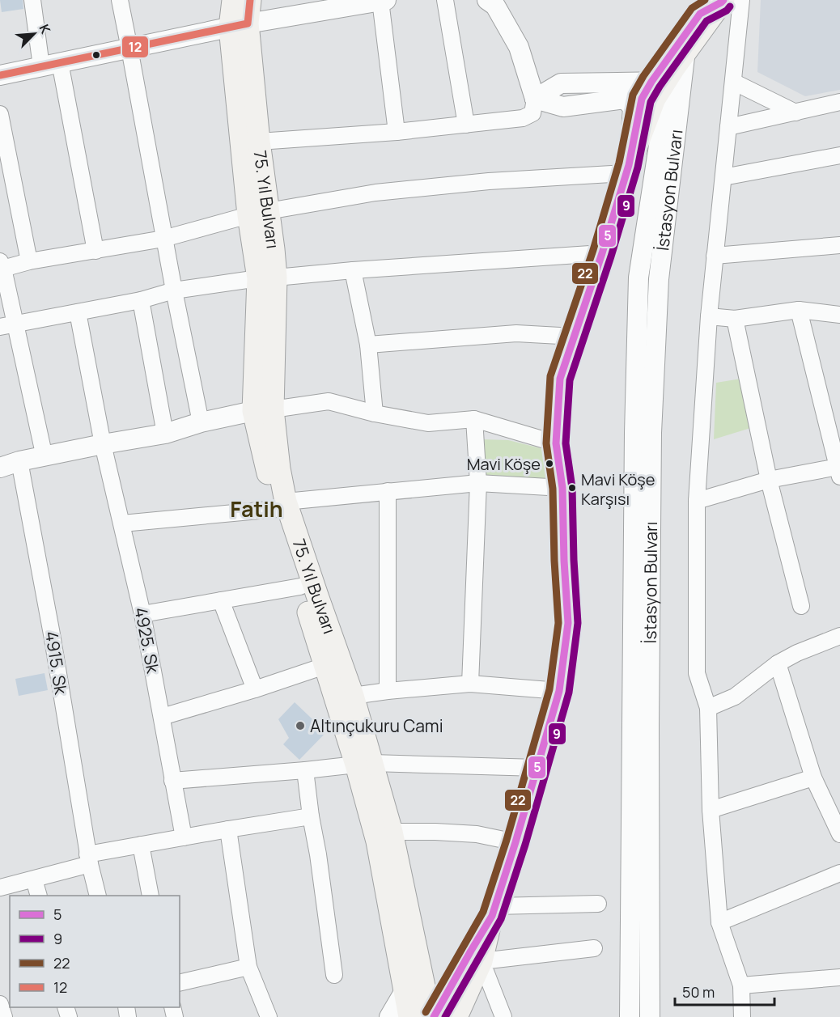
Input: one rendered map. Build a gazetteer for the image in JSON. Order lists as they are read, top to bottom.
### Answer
{
  "streets": {
    "main road": ["75. Yıl Bulvarı"],
    "street": ["İstasyon Bulvarı", "4925. Sk", "4915. Sk"]
  },
  "districts": ["Fatih"],
  "places": ["Mavi Köşe", "Mavi Köşe Karşısı", "Altınçukuru Cami"],
  "lines": [
    "transit line 5",
    "transit line 22",
    "transit line 12",
    "transit line 9"
  ],
  "legend": [
    "5",
    "9",
    "22",
    "12"
  ],
  "scale_bar": "50 m",
  "north": "top right"
}
